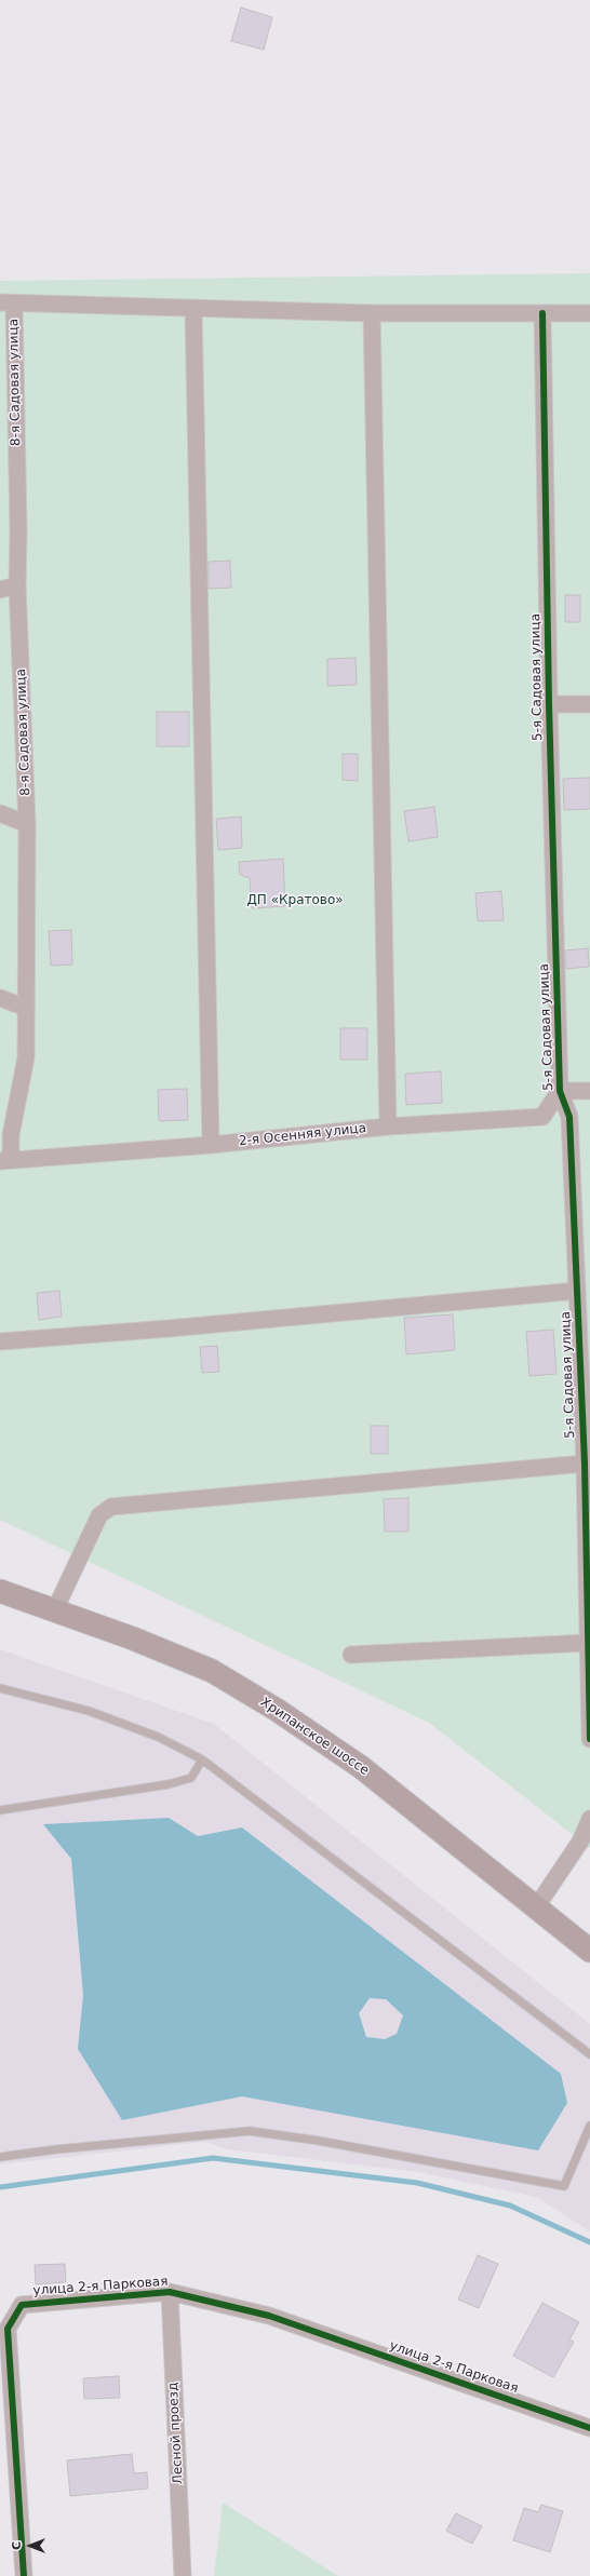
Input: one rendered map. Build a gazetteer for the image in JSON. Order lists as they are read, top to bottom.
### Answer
{
  "streets": {
    "main road": ["Хрипанское шоссе"],
    "street": [
      "8-я Садовая улица",
      "5-я Садовая улица",
      "2-я Осенняя улица",
      "улица 2-я Парковая",
      "Лесной проезд"
    ]
  },
  "crossings": [
    ["8-я Садовая улица", "2-я Осенняя улица"],
    ["5-я Садовая улица", "2-я Осенняя улица"],
    ["улица 2-я Парковая", "Лесной проезд"]
  ],
  "parks": ["ДП «Кратово»"],
  "north": "left"
}
